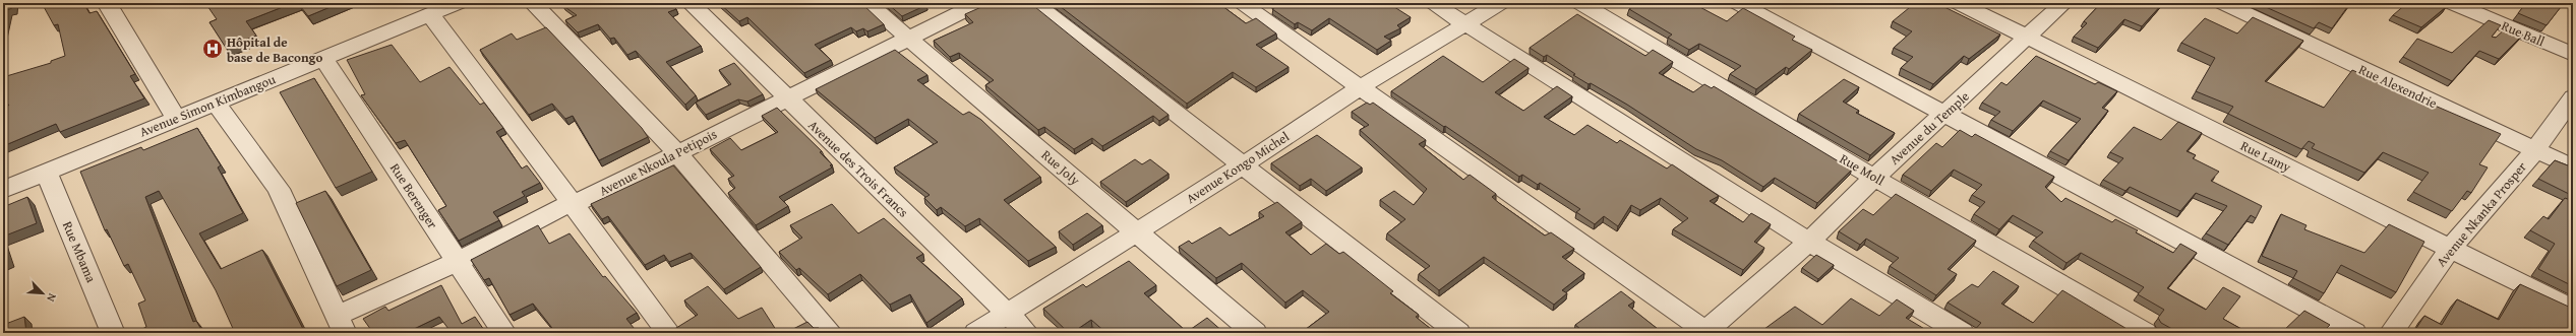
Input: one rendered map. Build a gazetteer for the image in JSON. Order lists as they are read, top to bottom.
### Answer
{
  "streets": {
    "street": [
      "Rue Ball",
      "Rue Alexendrie",
      "Avenue Simon Kimbangou",
      "Avenue du Temple",
      "Rue Lamy",
      "Avenue Nkoula Petipois",
      "Rue Joly",
      "Avenue Kongo Michel",
      "Avenue des Trois Francs",
      "Rue Moll",
      "Rue Berenger",
      "Avenue Nkanka Prosper",
      "Rue Mbama"
    ]
  },
  "crossings": [
    ["Rue Alexendrie", "Avenue Nkanka Prosper"],
    ["Avenue Simon Kimbangou", "Rue Berenger"],
    ["Avenue Simon Kimbangou", "Rue Mbama"],
    ["Avenue du Temple", "Rue Lamy"],
    ["Avenue du Temple", "Rue Moll"],
    ["Rue Lamy", "Avenue Nkanka Prosper"],
    ["Avenue Nkoula Petipois", "Rue Joly"],
    ["Avenue Nkoula Petipois", "Avenue des Trois Francs"],
    ["Avenue Nkoula Petipois", "Rue Berenger"],
    ["Rue Joly", "Avenue Kongo Michel"],
    ["Avenue Kongo Michel", "Avenue des Trois Francs"]
  ],
  "places": {
    "hospital": ["Hôpital de base de Bacongo"]
  },
  "north": "bottom right"
}
